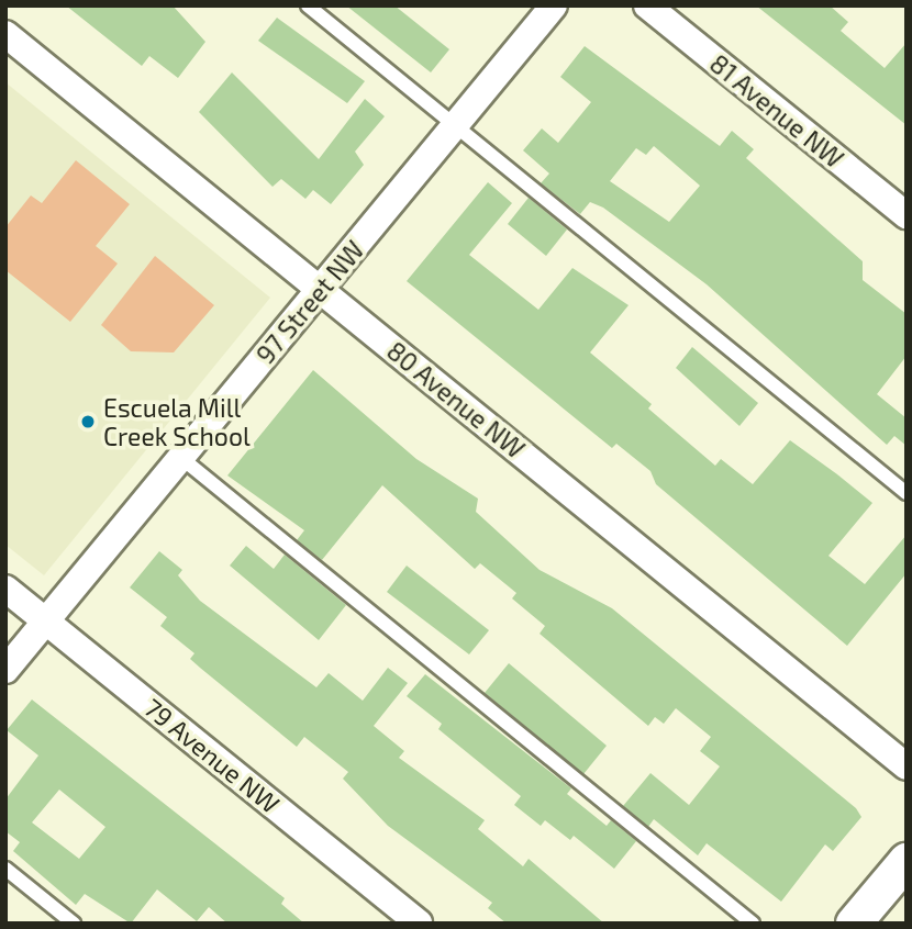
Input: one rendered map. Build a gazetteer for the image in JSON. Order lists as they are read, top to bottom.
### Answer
{
  "streets": {
    "street": [
      "81 Avenue NW",
      "97 Street NW",
      "80 Avenue NW",
      "79 Avenue NW"
    ]
  },
  "crossings": [
    ["97 Street NW", "80 Avenue NW"],
    ["97 Street NW", "79 Avenue NW"]
  ],
  "places": ["Escuela Mill Creek School"]
}
